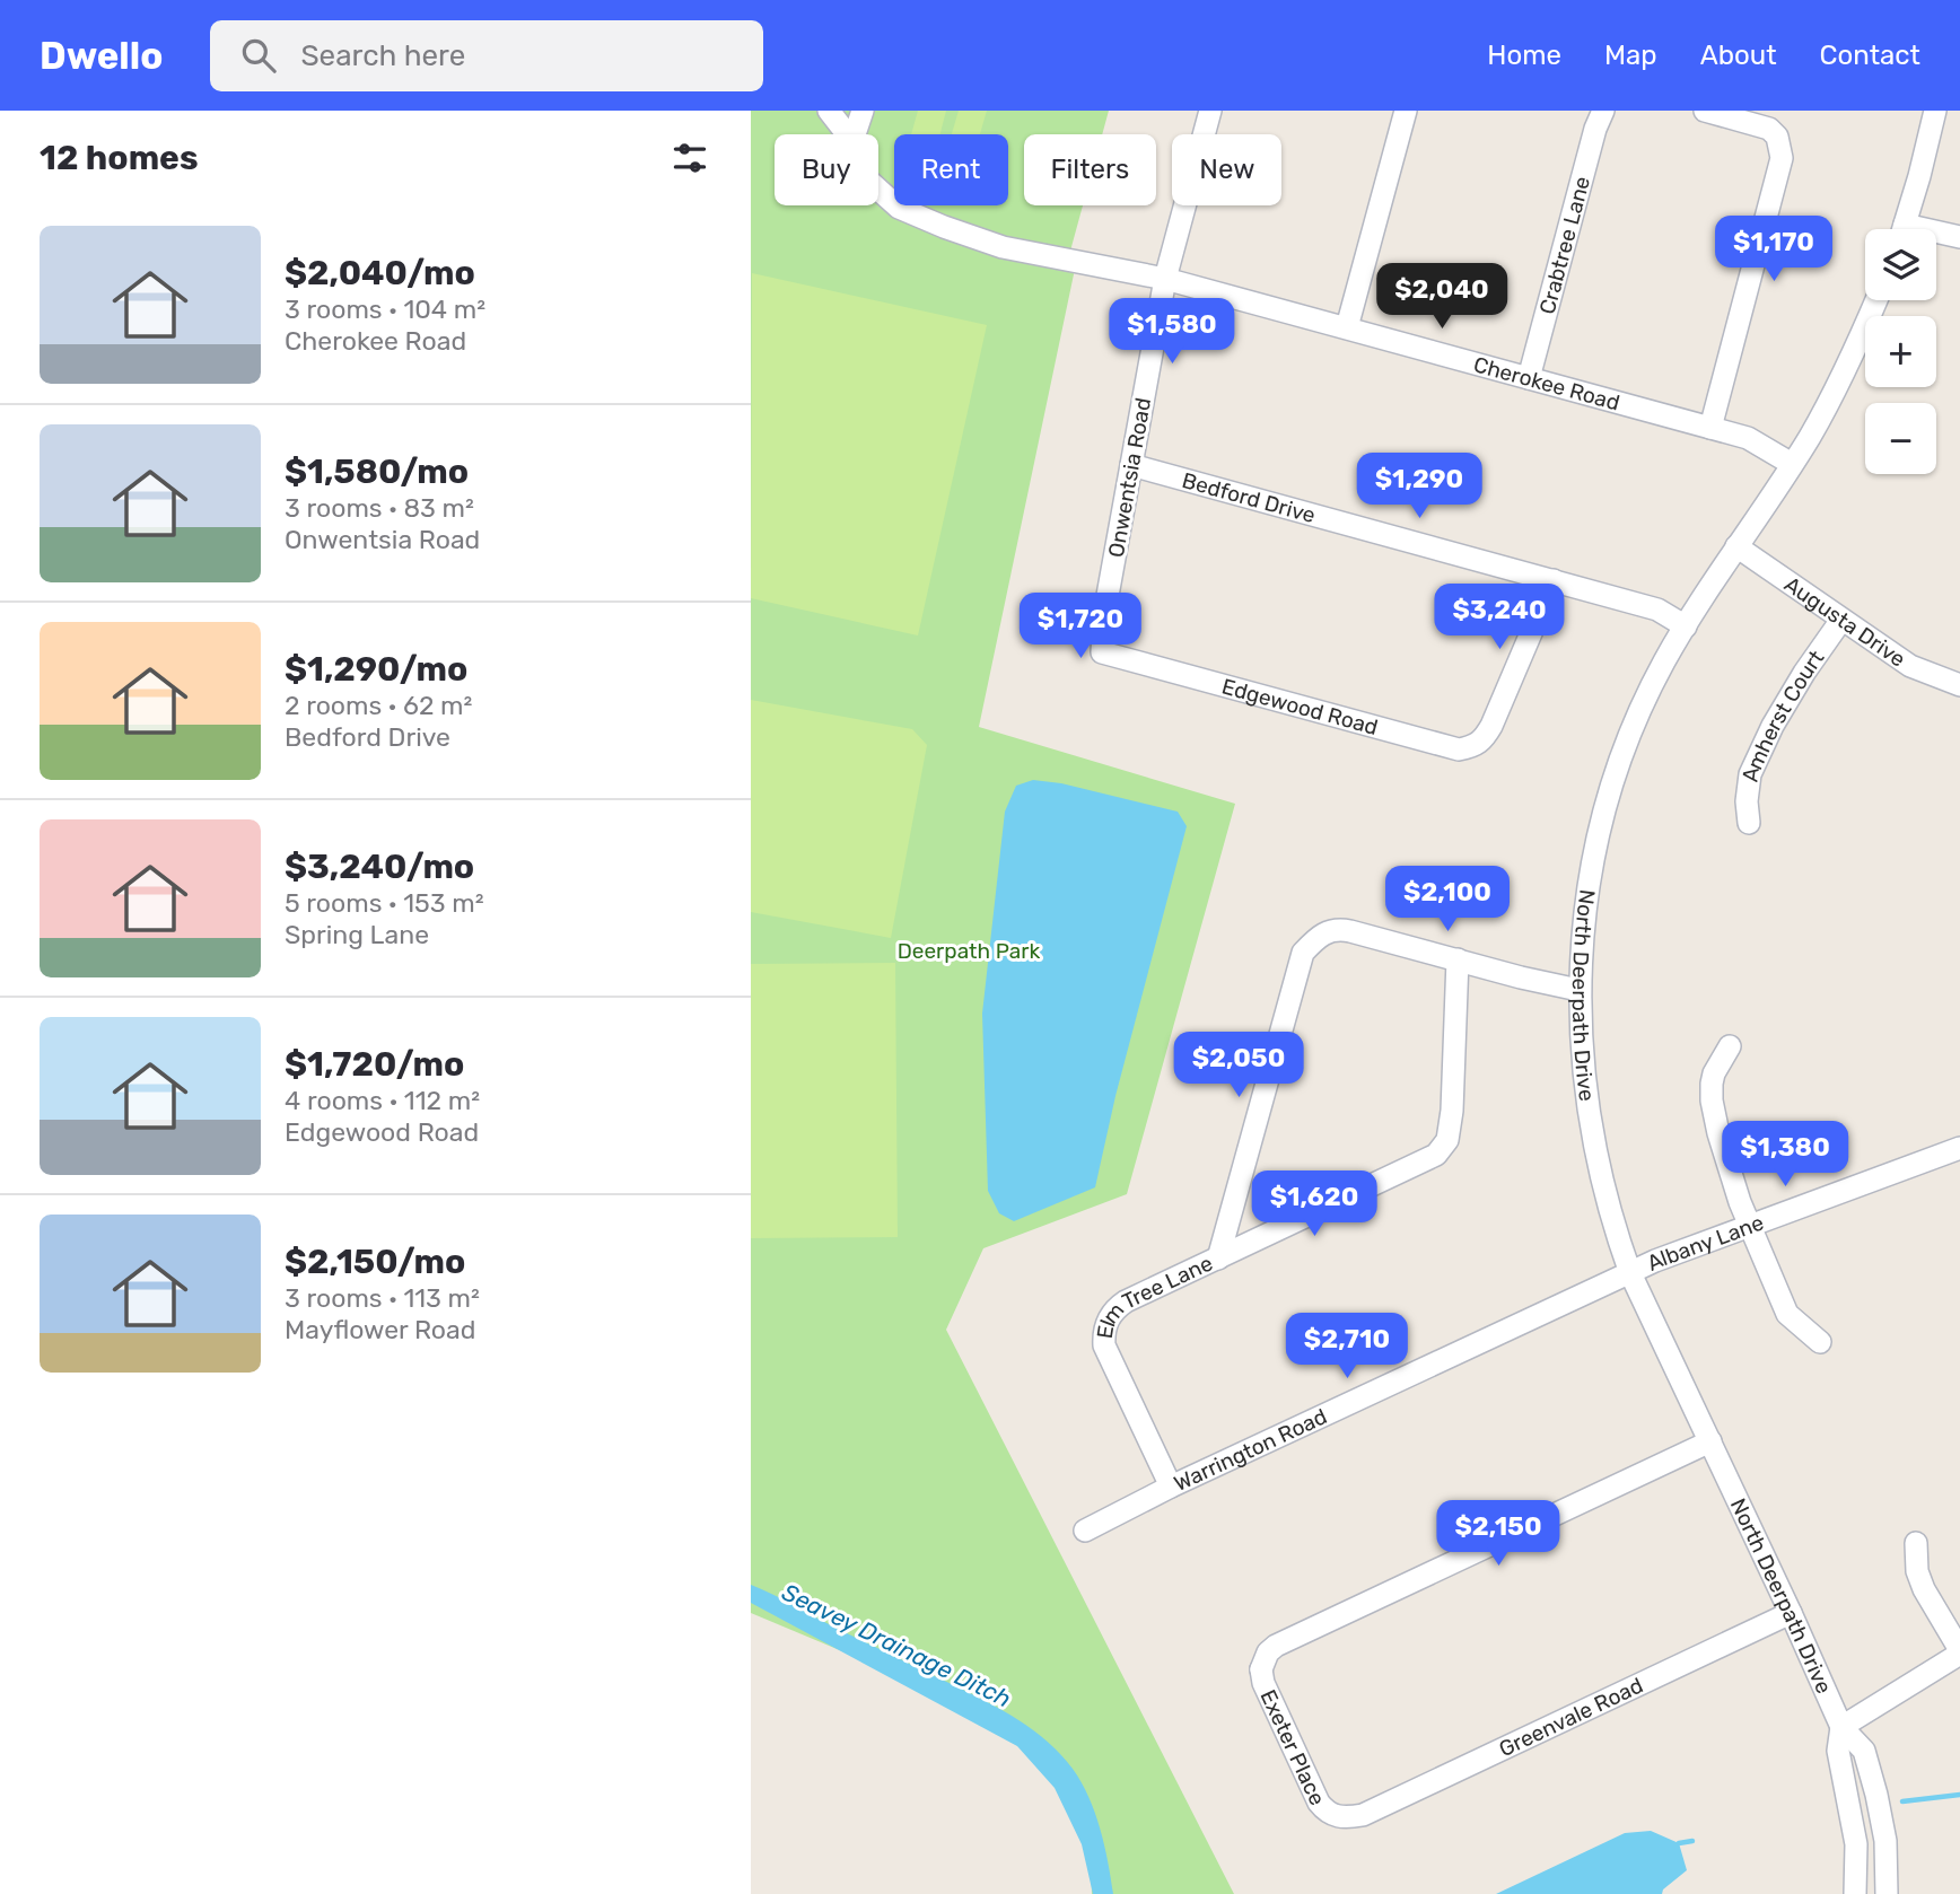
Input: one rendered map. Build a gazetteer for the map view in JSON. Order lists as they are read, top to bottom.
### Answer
{
  "streets": {
    "street": [
      "Crabtree Lane",
      "Cherokee Road",
      "Onwentsia Road",
      "Bedford Drive",
      "Augusta Drive",
      "Edgewood Road",
      "Amherst Court",
      "North Deerpath Drive",
      "Albany Lane",
      "Elm Tree Lane",
      "Warrington Road",
      "Greenvale Road",
      "Exeter Place"
    ]
  },
  "crossings": [
    ["Crabtree Lane", "Cherokee Road"],
    ["Cherokee Road", "Onwentsia Road"],
    ["Cherokee Road", "North Deerpath Drive"],
    ["Onwentsia Road", "Bedford Drive"],
    ["Onwentsia Road", "Edgewood Road"],
    ["Bedford Drive", "Edgewood Road"],
    ["Bedford Drive", "North Deerpath Drive"],
    ["Augusta Drive", "Amherst Court"],
    ["Augusta Drive", "North Deerpath Drive"],
    ["North Deerpath Drive", "Albany Lane"],
    ["North Deerpath Drive", "Warrington Road"],
    ["North Deerpath Drive", "Greenvale Road"],
    ["North Deerpath Drive", "Exeter Place"],
    ["Albany Lane", "Warrington Road"],
    ["Elm Tree Lane", "Warrington Road"],
    ["Greenvale Road", "Exeter Place"]
  ],
  "water": ["Seavey Drainage Ditch"],
  "parks": ["Deerpath Park"],
  "page": {
    "header": "Dwello",
    "search": "Search here",
    "nav": [
      "Home",
      "Map",
      "About",
      "Contact"
    ],
    "heading": "12 homes",
    "chip": [
      "Buy",
      "Rent",
      "Filters",
      "New"
    ],
    "list": [
      {
        "name": "$2,040/mo",
        "note": "3 rooms · 104 m² · Cherokee Road"
      },
      {
        "name": "$1,580/mo",
        "note": "3 rooms · 83 m² · Onwentsia Road"
      },
      {
        "name": "$1,290/mo",
        "note": "2 rooms · 62 m² · Bedford Drive"
      },
      {
        "name": "$3,240/mo",
        "note": "5 rooms · 153 m² · Spring Lane"
      },
      {
        "name": "$1,720/mo",
        "note": "4 rooms · 112 m² · Edgewood Road"
      },
      {
        "name": "$2,150/mo",
        "note": "3 rooms · 113 m² · Mayflower Road"
      }
    ],
    "price": [
      "$1,170",
      "$2,040",
      "$1,580",
      "$1,290",
      "$3,240",
      "$1,720",
      "$2,100",
      "$2,050",
      "$1,380",
      "$1,620",
      "$2,710",
      "$2,150"
    ],
    "map_buttons": ["+", "−"]
  }
}
